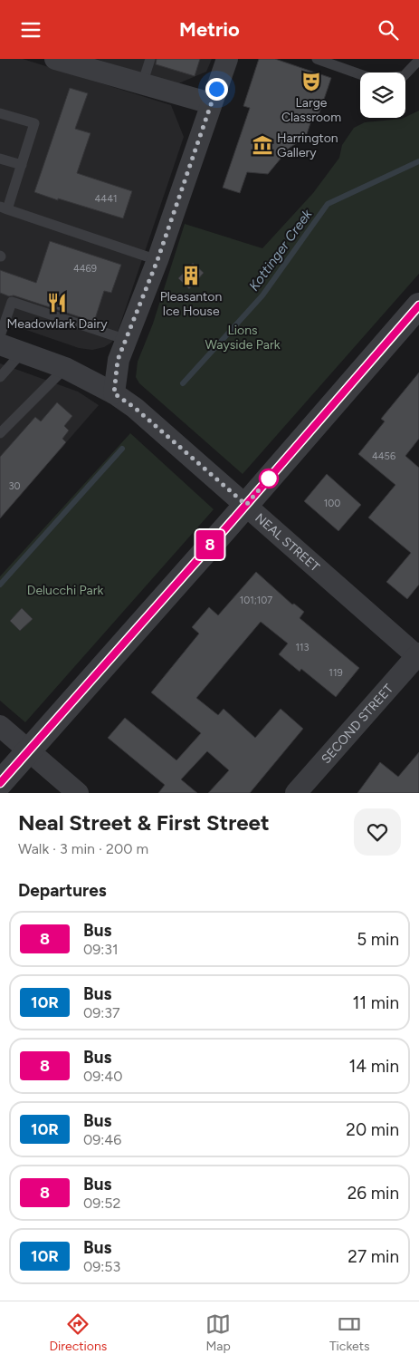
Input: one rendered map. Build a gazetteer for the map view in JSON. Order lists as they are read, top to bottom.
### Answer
{
  "streets": {
    "street": ["NEAL STREET", "SECOND STREET"]
  },
  "crossings": [
    ["NEAL STREET", "SECOND STREET"]
  ],
  "water": ["Kottinger Creek"],
  "parks": ["Lions Wayside Park", "Delucchi Park"],
  "places": {
    "theatre": ["Large Classroom"],
    "museum": ["Harrington Gallery"],
    "building": ["Pleasanton Ice House"],
    "restaurant": ["Meadowlark Dairy"]
  },
  "lines": ["bus line 8"],
  "house_numbers": [
    "4441",
    "4469",
    "4456",
    "30",
    "100",
    "101;107",
    "113",
    "119"
  ],
  "page": {
    "header": "Metrio",
    "on_map": "8",
    "heading": [
      ["Neal Street & First Street", "Walk · 3 min · 200 m"],
      "Departures"
    ],
    "list": [
      {
        "mark": "8",
        "name": "Bus",
        "note": "09:31",
        "value": "5 min"
      },
      {
        "mark": "10R",
        "name": "Bus",
        "note": "09:37",
        "value": "11 min"
      },
      {
        "mark": "8",
        "name": "Bus",
        "note": "09:40",
        "value": "14 min"
      },
      {
        "mark": "10R",
        "name": "Bus",
        "note": "09:46",
        "value": "20 min"
      },
      {
        "mark": "8",
        "name": "Bus",
        "note": "09:52",
        "value": "26 min"
      },
      {
        "mark": "10R",
        "name": "Bus",
        "note": "09:53",
        "value": "27 min"
      }
    ],
    "tabs": ["Directions", "Map", "Tickets"]
  }
}
